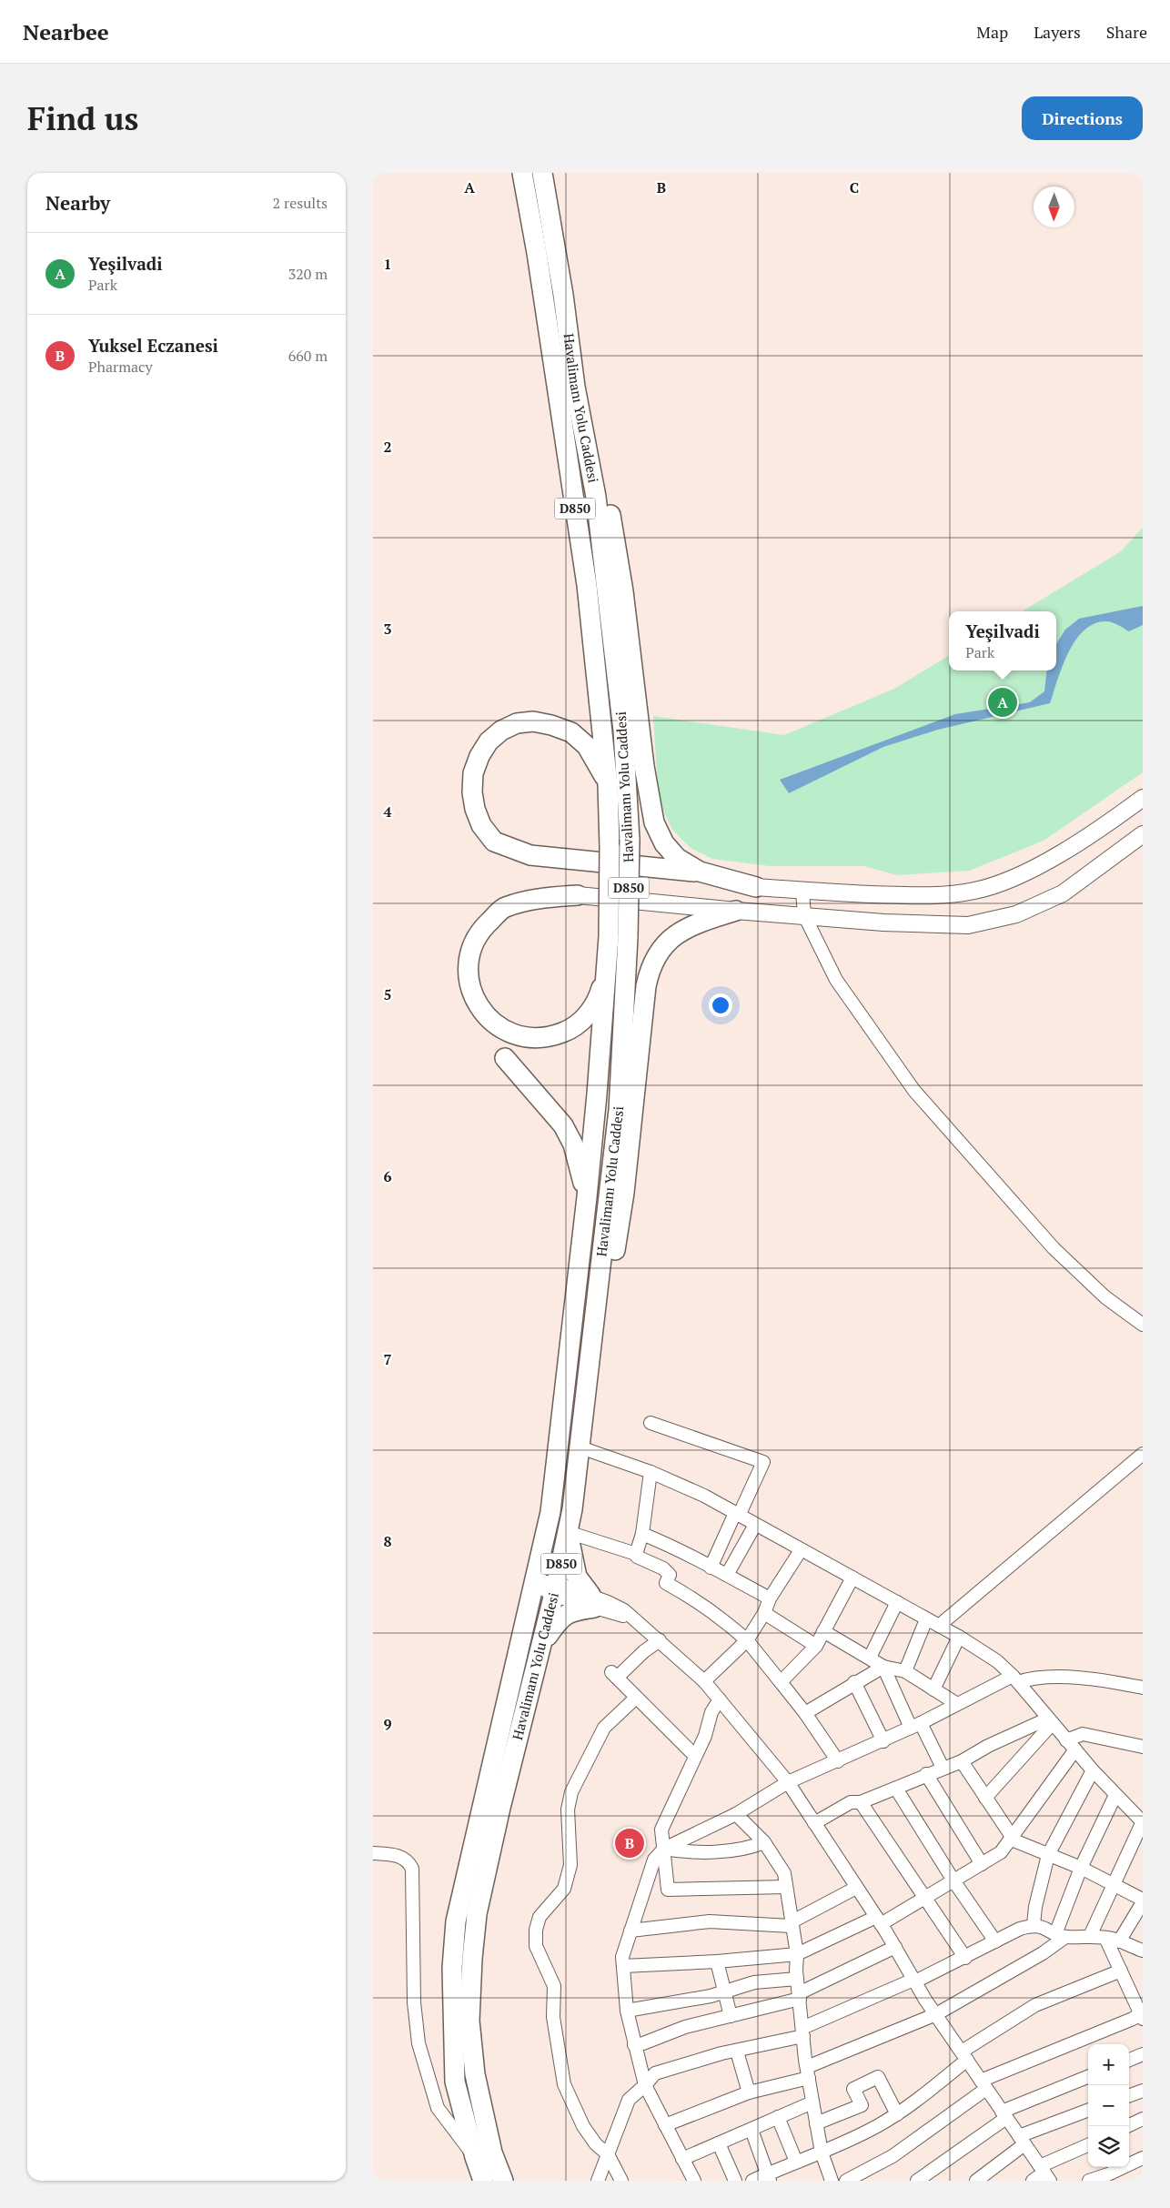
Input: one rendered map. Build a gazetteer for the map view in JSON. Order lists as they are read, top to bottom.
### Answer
{
  "streets": {
    "highway": ["Havalimanı Yolu Caddesi", "D850"]
  },
  "north": "bottom",
  "page": {
    "header": "Nearbee",
    "nav": ["Map", "Layers", "Share"],
    "buttons": "Directions",
    "title": "Find us",
    "heading": ["Nearby", "2 results"],
    "list": [
      {
        "mark": "A",
        "name": "Yeşilvadi",
        "note": "Park",
        "value": "320 m"
      },
      {
        "mark": "B",
        "name": "Yuksel Eczanesi",
        "note": "Pharmacy",
        "value": "660 m"
      }
    ],
    "popup": ["Yeşilvadi", "Park"],
    "pins": ["A", "B"],
    "map_buttons": ["+", "−"]
  },
  "grid": {
    "columns": ["A", "B", "C"],
    "rows": [
      "1",
      "2",
      "3",
      "4",
      "5",
      "6",
      "7",
      "8",
      "9"
    ]
  }
}
